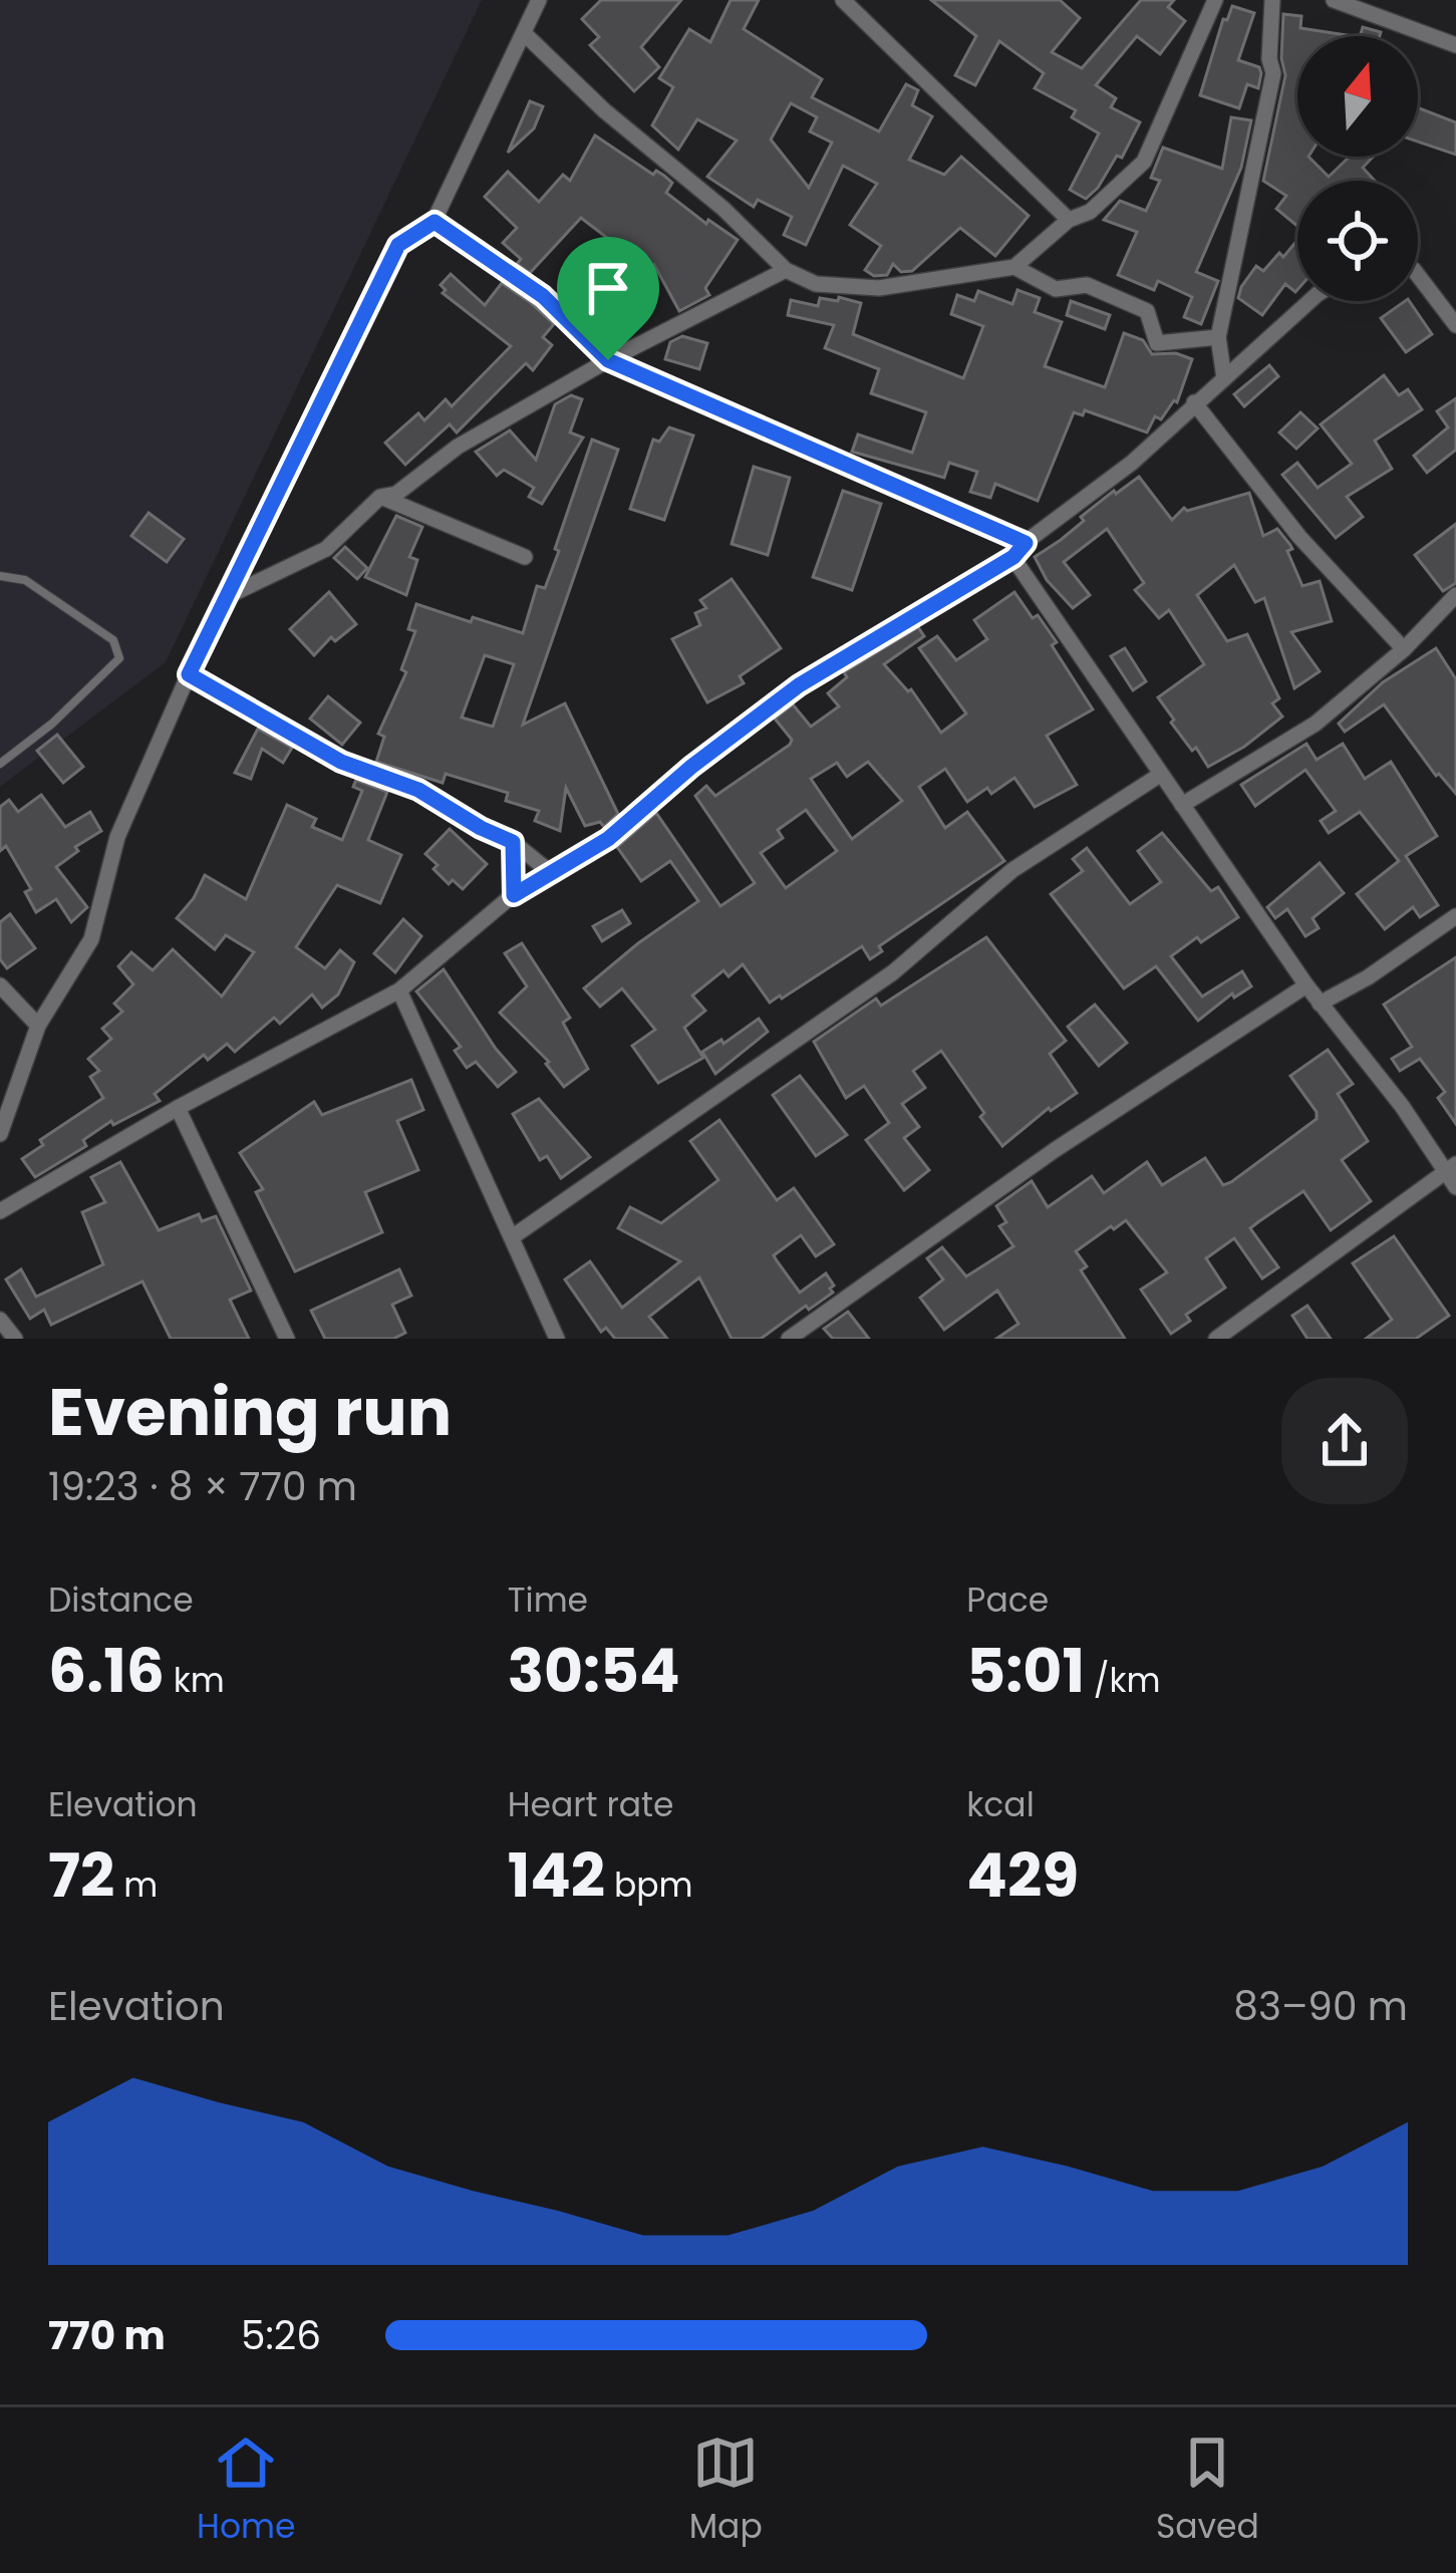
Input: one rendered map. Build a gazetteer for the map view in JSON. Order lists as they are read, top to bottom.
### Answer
{
  "north": "top",
  "page": {
    "heading": ["Evening run", "19:23 · 8 × 770 m"],
    "stats": [
      ["Distance", "6.16 km"],
      ["Time", "30:54"],
      ["Pace", "5:01 /km"],
      ["Elevation", "72 m"],
      ["Heart rate", "142 bpm"],
      ["kcal", "429"]
    ],
    "chart": ["Elevation", "83–90 m"],
    "list": [
      {
        "name": "770 m",
        "note": "5:26"
      }
    ],
    "tabs": ["Home", "Map", "Saved"]
  }
}
